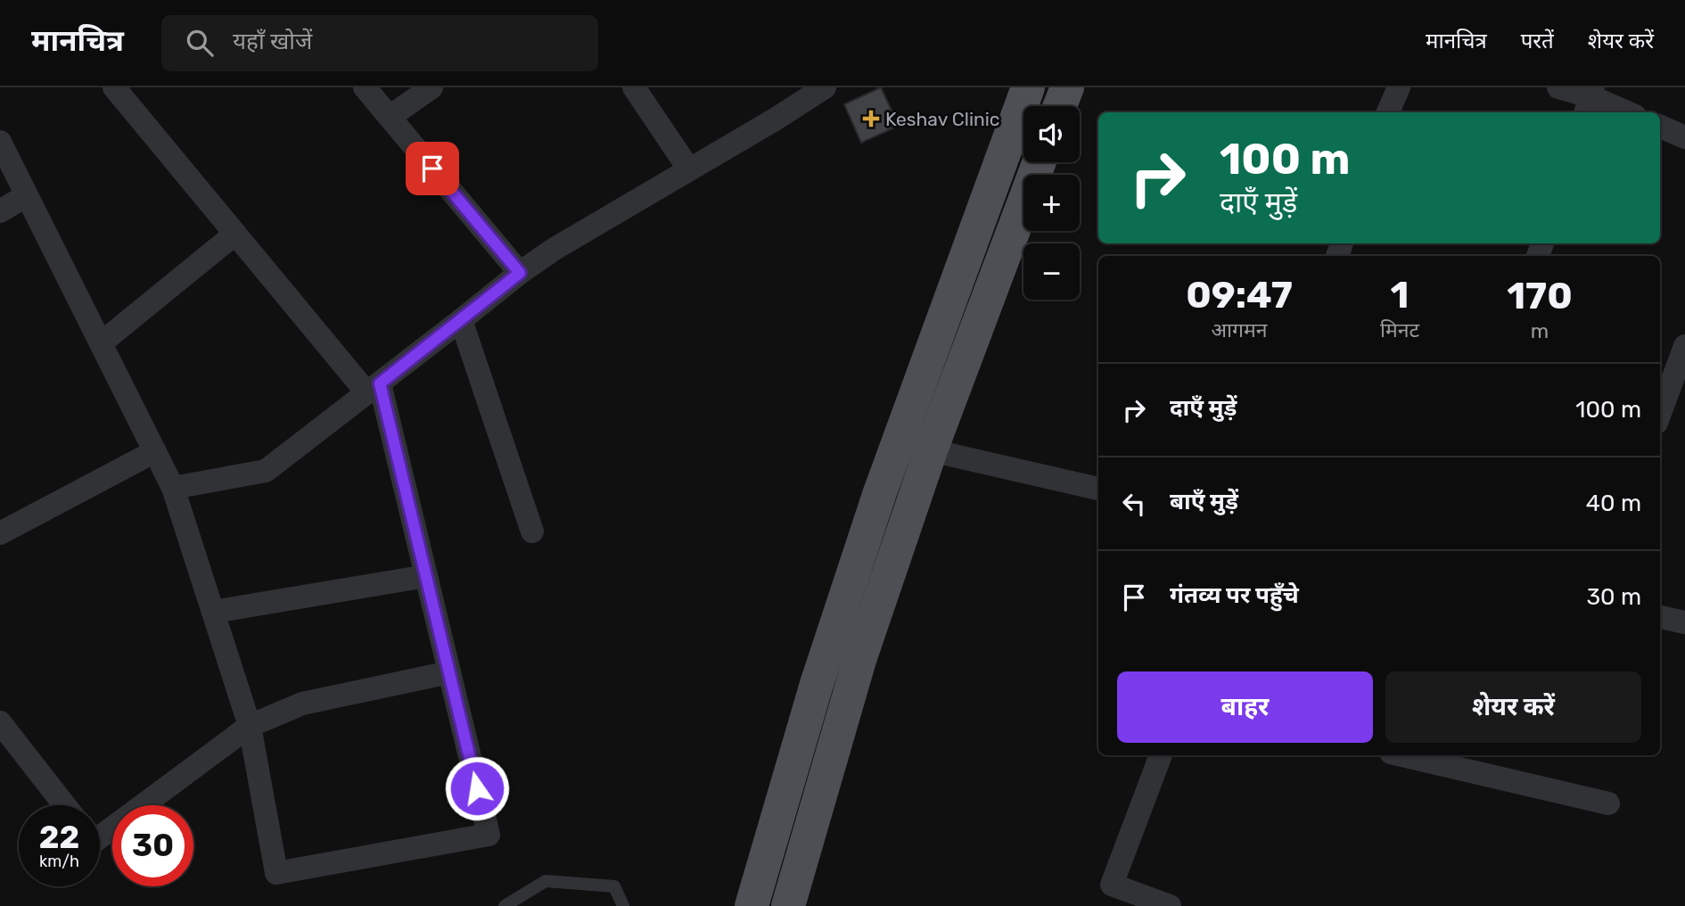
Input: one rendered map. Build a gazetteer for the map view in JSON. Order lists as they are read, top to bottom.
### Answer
{
  "places": {
    "health": ["Keshav Clinic"]
  },
  "page": {
    "header": "मानचित्र",
    "search": "यहाँ खोजें",
    "nav": ["मानचित्र", "परतें", "शेयर करें"],
    "map_buttons": ["+", "−"],
    "turn": ["100 m", "दाएँ मुड़ें"],
    "eta": [
      "09:47",
      "आगमन",
      "1",
      "मिनट",
      "170",
      "m"
    ],
    "list": [
      {
        "name": "दाएँ मुड़ें",
        "value": "100 m"
      },
      {
        "name": "बाएँ मुड़ें",
        "value": "40 m"
      },
      {
        "name": "गंतव्य पर पहुँचे",
        "value": "30 m"
      }
    ],
    "buttons": ["बाहर", "शेयर करें"],
    "speed": "22 km/h",
    "limit": "30"
  }
}
